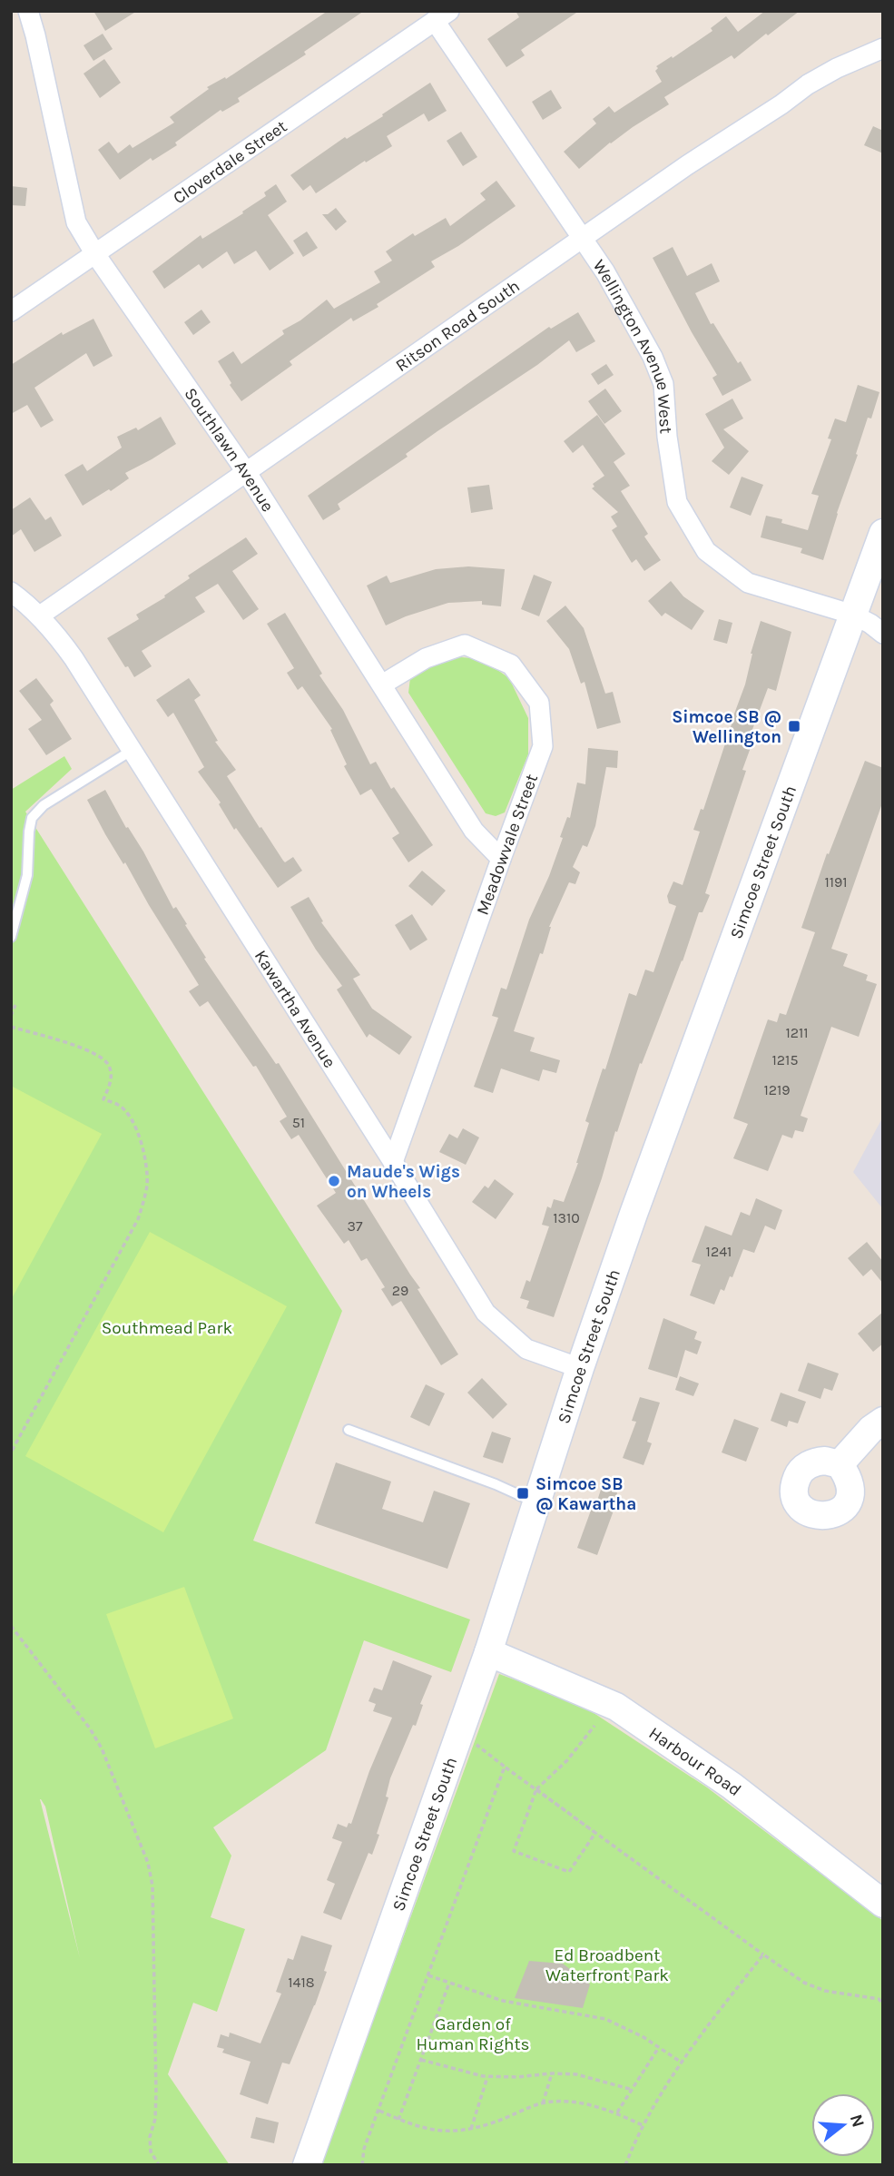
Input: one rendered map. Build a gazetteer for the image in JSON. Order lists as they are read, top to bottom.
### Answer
{
  "streets": {
    "street": [
      "Cloverdale Street",
      "Ritson Road South",
      "Wellington Avenue West",
      "Southlawn Avenue",
      "Meadowvale Street",
      "Simcoe Street South",
      "Kawartha Avenue",
      "Harbour Road"
    ]
  },
  "crossings": [
    ["Cloverdale Street", "Wellington Avenue West"],
    ["Cloverdale Street", "Southlawn Avenue"],
    ["Ritson Road South", "Wellington Avenue West"],
    ["Ritson Road South", "Southlawn Avenue"],
    ["Ritson Road South", "Kawartha Avenue"],
    ["Wellington Avenue West", "Simcoe Street South"],
    ["Southlawn Avenue", "Meadowvale Street"],
    ["Meadowvale Street", "Kawartha Avenue"],
    ["Simcoe Street South", "Kawartha Avenue"],
    ["Simcoe Street South", "Harbour Road"]
  ],
  "parks": ["Southmead Park", "Ed Broadbent Waterfront Park", "Garden of Human Rights"],
  "places": {
    "transit": ["Simcoe SB @ Wellington", "Simcoe SB @ Kawartha"],
    "other": ["Maude's Wigs on Wheels"]
  },
  "house_numbers": [
    "1191",
    "1211",
    "1215",
    "1219",
    "51",
    "1310",
    "37",
    "1241",
    "29",
    "1418"
  ],
  "north": "right"
}
